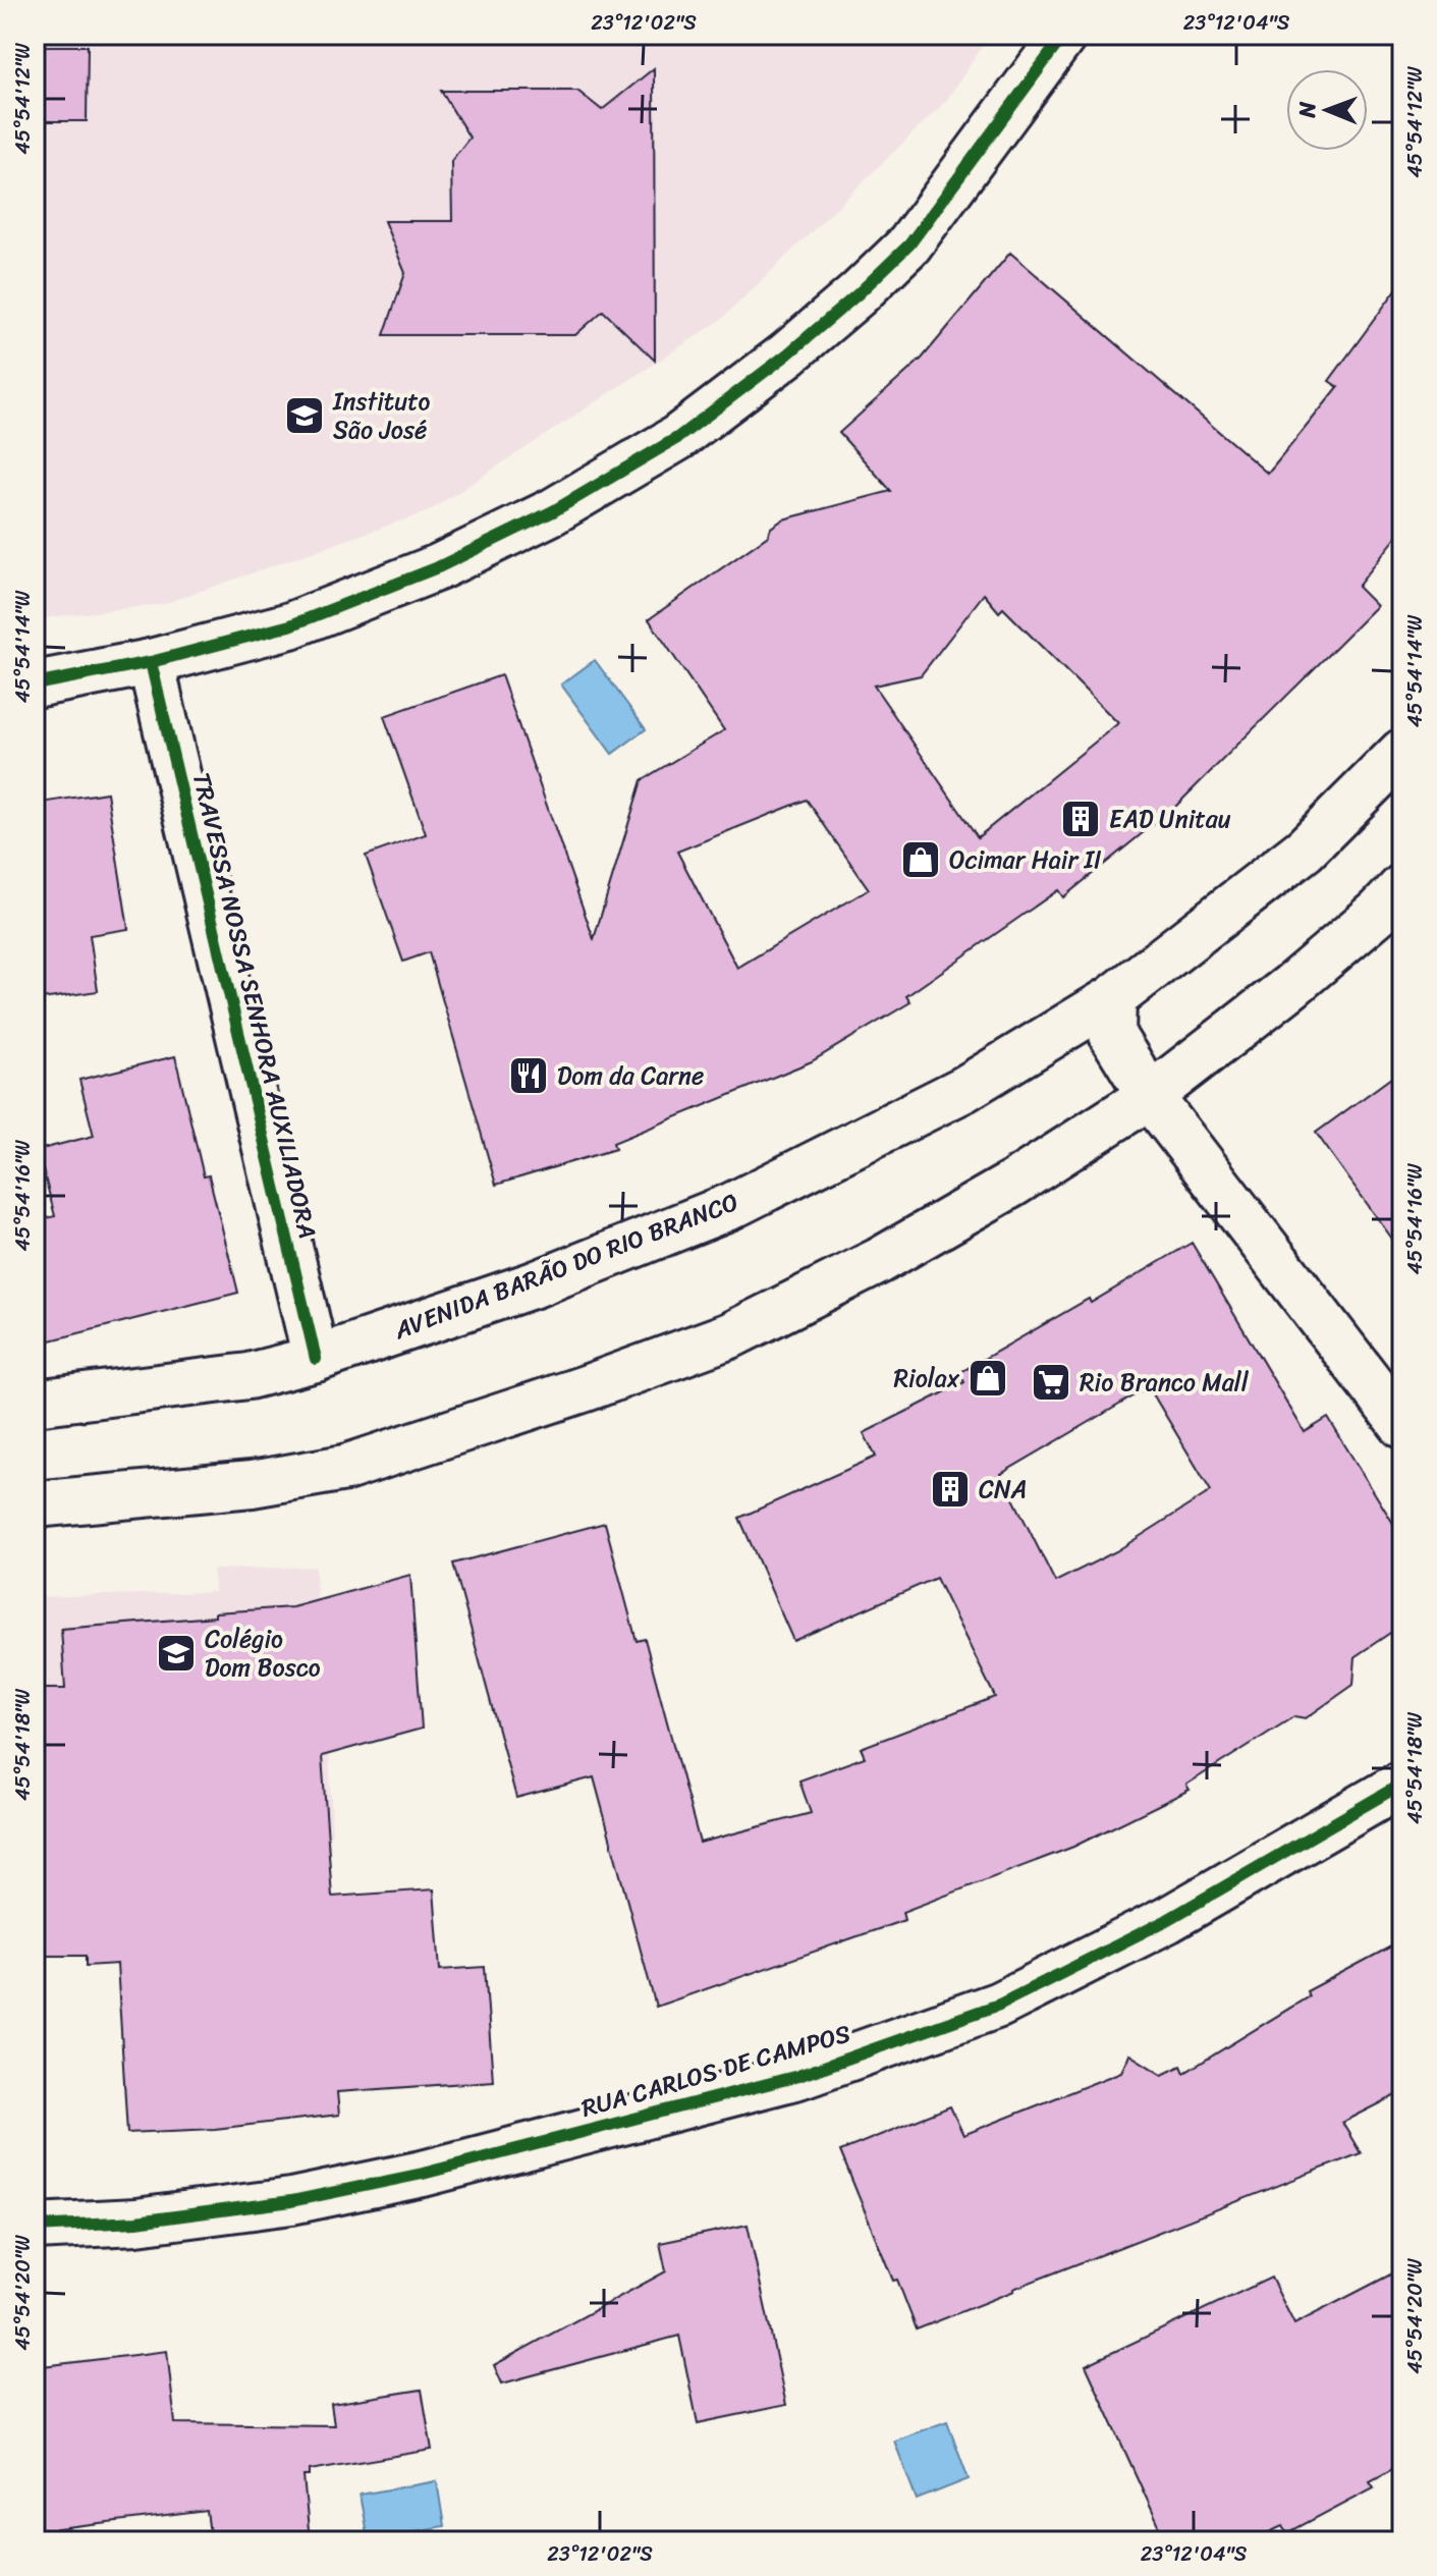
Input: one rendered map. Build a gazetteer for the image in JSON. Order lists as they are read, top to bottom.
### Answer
{
  "streets": {
    "street": ["TRAVESSA NOSSA SENHORA AUXILIADORA", "AVENIDA BARÃO DO RIO BRANCO", "RUA CARLOS DE CAMPOS"]
  },
  "crossings": [
    ["TRAVESSA NOSSA SENHORA AUXILIADORA", "AVENIDA BARÃO DO RIO BRANCO"]
  ],
  "places": {
    "school or university": ["Instituto São José", "Colégio Dom Bosco"],
    "building": ["EAD Unitau", "CNA"],
    "shop": ["Ocimar Hair II", "Riolax"],
    "restaurant": ["Dom da Carne"],
    "supermarket": ["Rio Branco Mall"]
  },
  "north": "left",
  "coordinates": [
    "23°12'02\"S",
    "23°12'04\"S",
    "45°54'12\"W",
    "45°54'14\"W",
    "45°54'16\"W",
    "45°54'18\"W",
    "45°54'20\"W"
  ]
}
